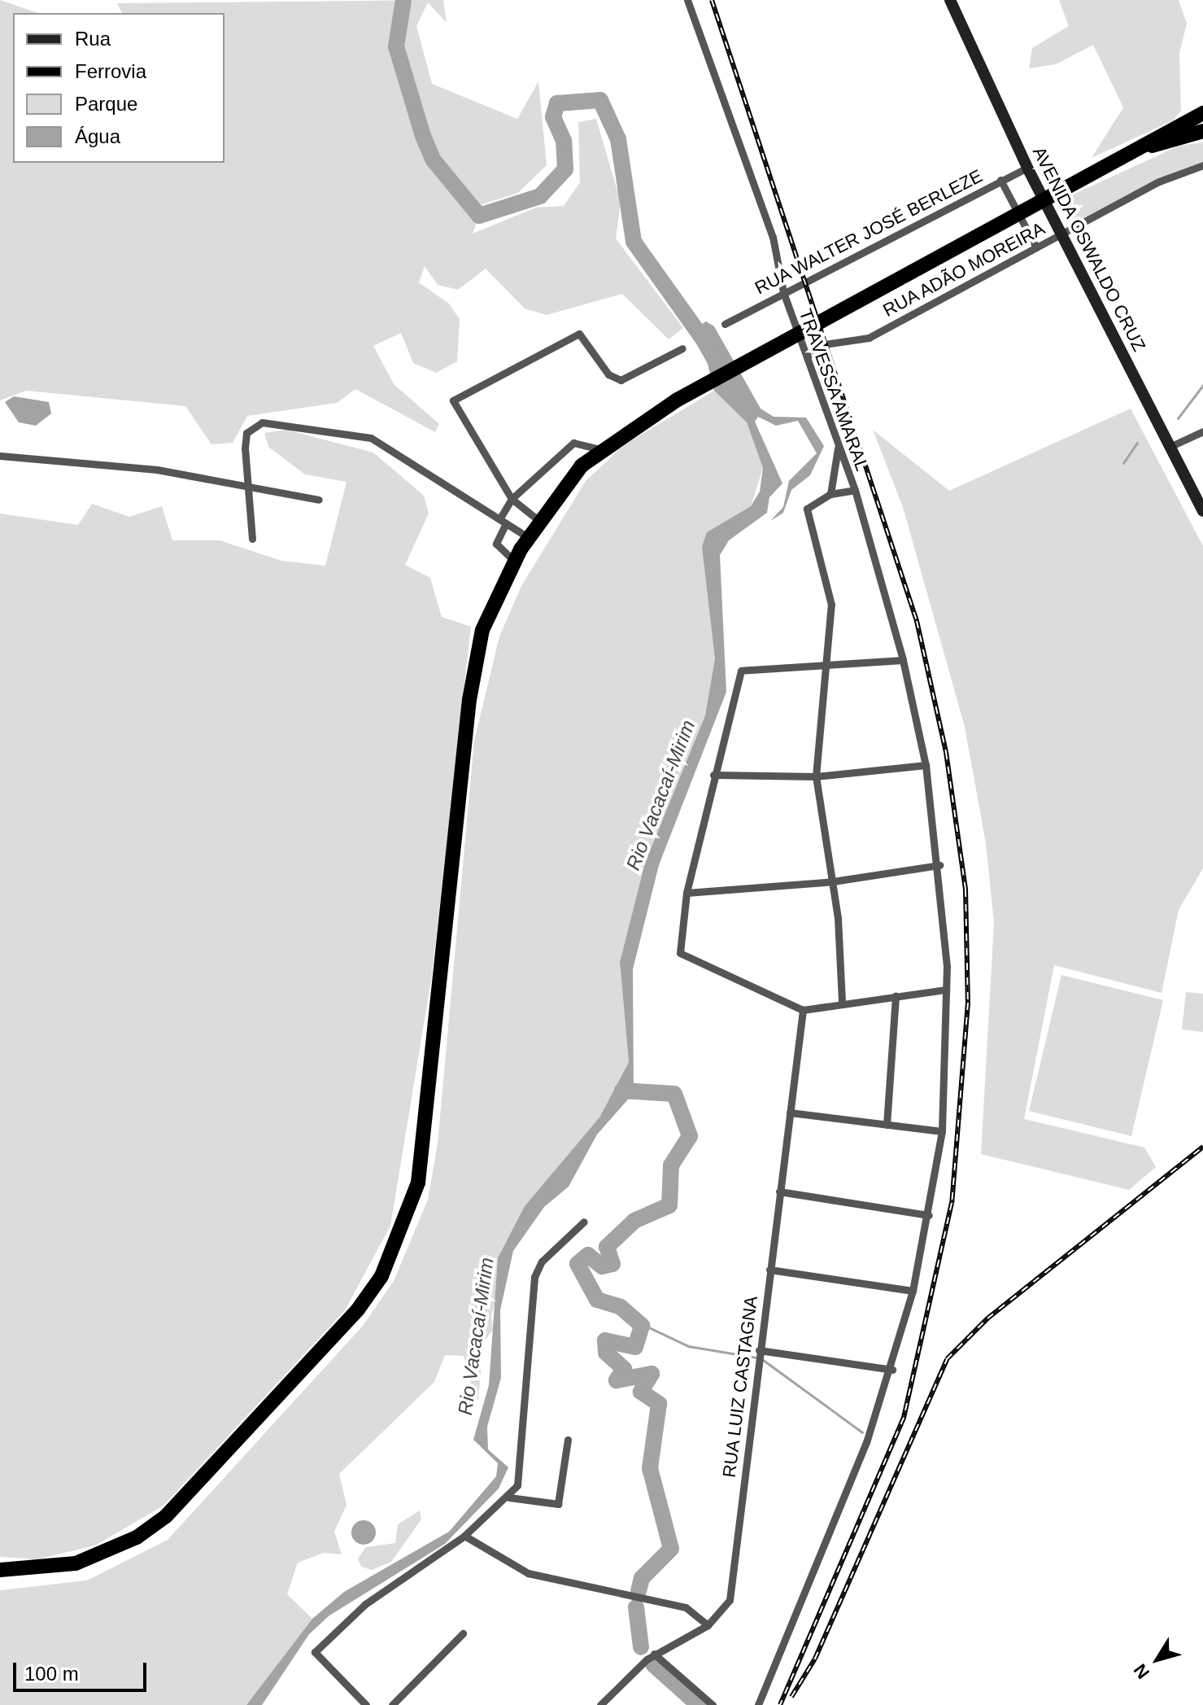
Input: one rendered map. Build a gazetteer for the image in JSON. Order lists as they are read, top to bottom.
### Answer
{
  "streets": {
    "street": [
      "RUA WALTER JOSÉ BERLEZE",
      "AVENIDA OSWALDO CRUZ",
      "RUA ADÃO MOREIRA",
      "TRAVESSA AMARAL",
      "RUA LUIZ CASTAGNA"
    ]
  },
  "crossings": [
    ["RUA WALTER JOSÉ BERLEZE", "AVENIDA OSWALDO CRUZ"],
    ["RUA WALTER JOSÉ BERLEZE", "TRAVESSA AMARAL"],
    ["AVENIDA OSWALDO CRUZ", "RUA ADÃO MOREIRA"],
    ["RUA ADÃO MOREIRA", "TRAVESSA AMARAL"]
  ],
  "water": ["Rio Vacacaí-Mirim"],
  "legend": [
    "Rua",
    "Ferrovia",
    "Parque",
    "Água"
  ],
  "scale_bar": "100 m",
  "north": "bottom left"
}
